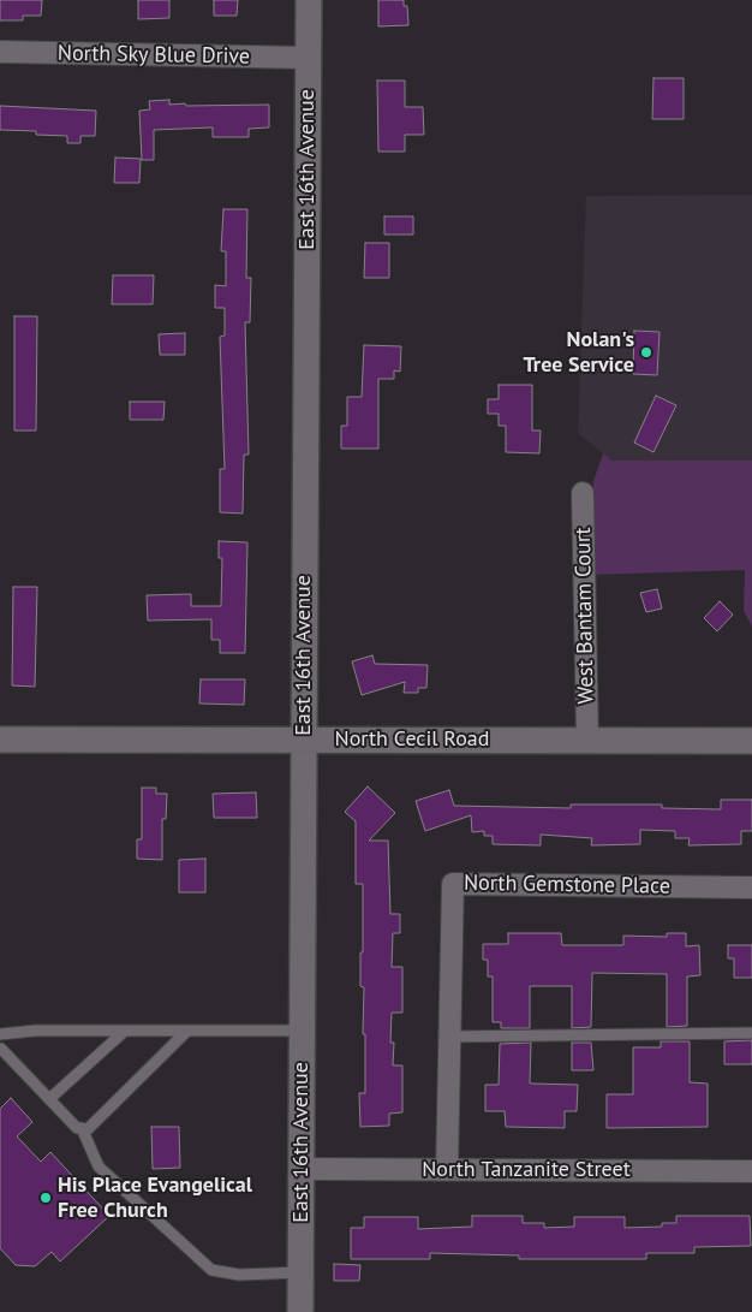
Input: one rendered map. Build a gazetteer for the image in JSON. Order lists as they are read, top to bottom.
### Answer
{
  "streets": {
    "street": [
      "North Sky Blue Drive",
      "East 16th Avenue",
      "West Bantam Court",
      "North Cecil Road",
      "North Gemstone Place",
      "North Tanzanite Street"
    ]
  },
  "crossings": [
    ["North Sky Blue Drive", "East 16th Avenue"],
    ["East 16th Avenue", "North Cecil Road"],
    ["East 16th Avenue", "North Tanzanite Street"],
    ["West Bantam Court", "North Cecil Road"],
    ["North Gemstone Place", "North Tanzanite Street"]
  ],
  "places": ["Nolan's Tree Service", "His Place Evangelical Free Church"]
}
